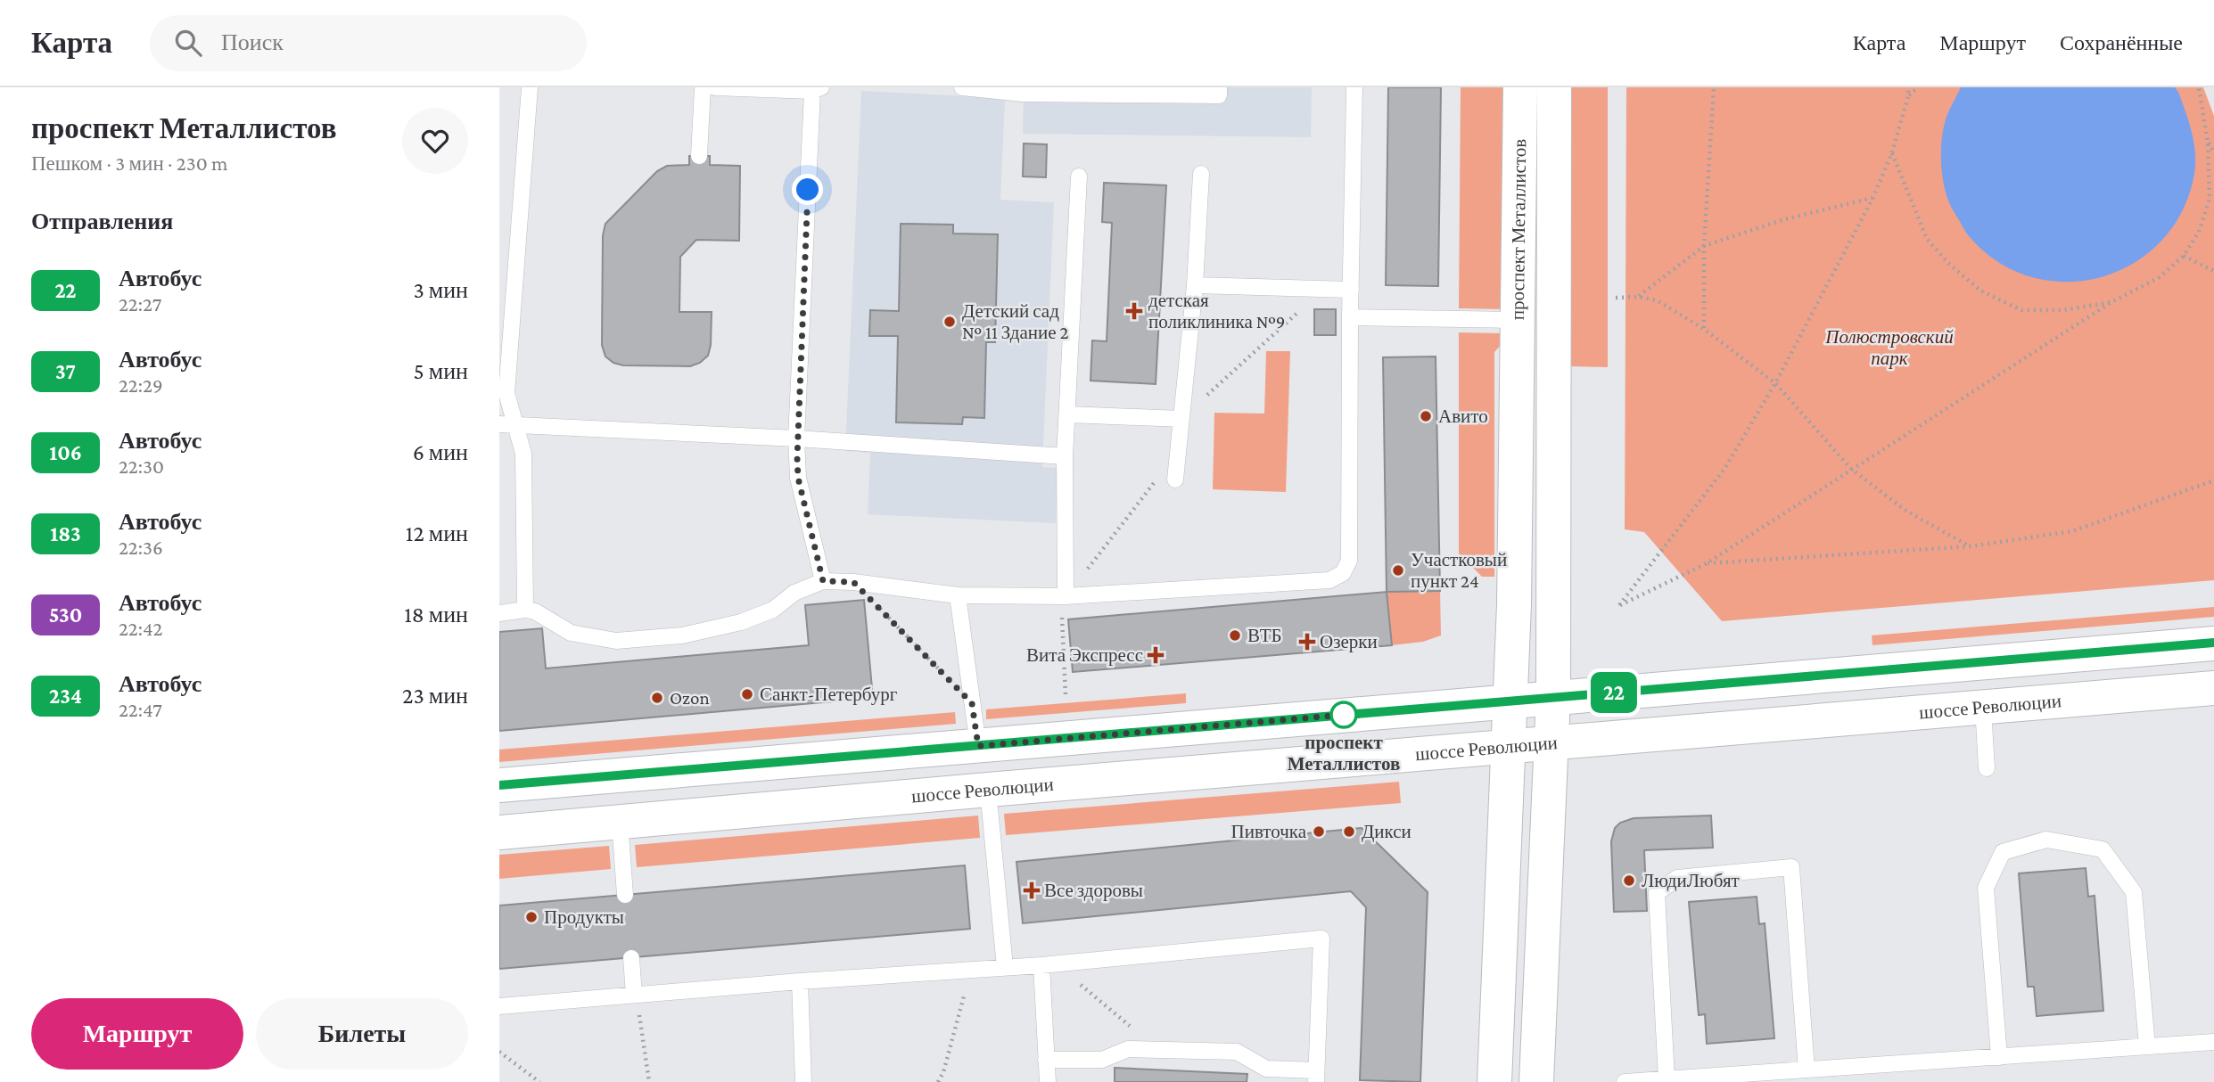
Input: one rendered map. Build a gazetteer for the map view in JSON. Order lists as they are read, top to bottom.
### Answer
{
  "streets": {
    "main road": ["проспект Металлистов", "шоссе Революции"]
  },
  "crossings": [
    ["проспект Металлистов", "шоссе Революции"]
  ],
  "parks": ["Полюстровский парк"],
  "places": {
    "health": [
      "детская поликлиника №9",
      "Озерки",
      "Вита Экспресс",
      "Все здоровы"
    ],
    "other": [
      "Детский сад № 11 Здание 2",
      "Авито",
      "Участковый пункт 24",
      "ВТБ",
      "Санкт-Петербург",
      "Ozon",
      "проспект Металлистов",
      "Пивточка",
      "Дикси",
      "ЛюдиЛюбят",
      "Продукты"
    ]
  },
  "lines": ["bus line 22"],
  "page": {
    "header": "Карта",
    "search": "Поиск",
    "nav": ["Карта", "Маршрут", "Сохранённые"],
    "heading": [
      ["проспект Металлистов", "Пешком · 3 мин · 230 m"],
      "Отправления"
    ],
    "on_map": "22",
    "list": [
      {
        "mark": "22",
        "name": "Автобус",
        "note": "22:27",
        "value": "3 мин"
      },
      {
        "mark": "37",
        "name": "Автобус",
        "note": "22:29",
        "value": "5 мин"
      },
      {
        "mark": "106",
        "name": "Автобус",
        "note": "22:30",
        "value": "6 мин"
      },
      {
        "mark": "183",
        "name": "Автобус",
        "note": "22:36",
        "value": "12 мин"
      },
      {
        "mark": "530",
        "name": "Автобус",
        "note": "22:42",
        "value": "18 мин"
      },
      {
        "mark": "234",
        "name": "Автобус",
        "note": "22:47",
        "value": "23 мин"
      }
    ],
    "buttons": ["Маршрут", "Билеты"]
  }
}
